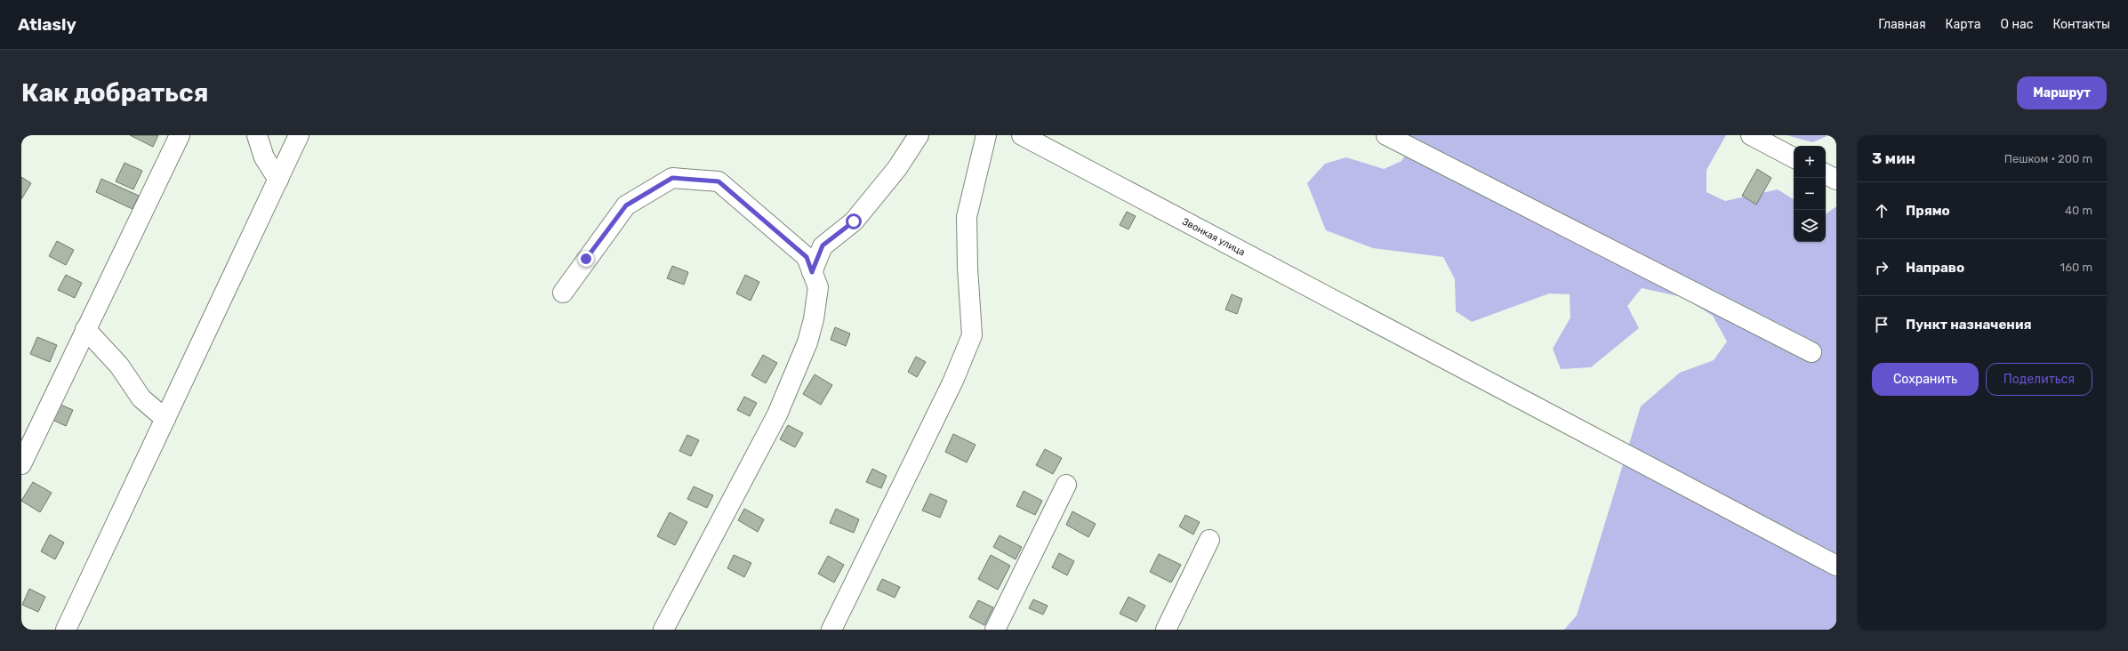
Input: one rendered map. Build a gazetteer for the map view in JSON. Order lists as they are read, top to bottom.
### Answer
{
  "streets": {
    "street": ["Звонкая улица"]
  },
  "page": {
    "header": "Atlasly",
    "nav": [
      "Главная",
      "Карта",
      "О нас",
      "Контакты"
    ],
    "buttons": [
      "Маршрут",
      ["Сохранить", "Поделиться"]
    ],
    "title": "Как добраться",
    "heading": ["3 мин", "Пешком · 200 m"],
    "map_buttons": ["+", "−"],
    "list": [
      ["Прямо", "40 m"],
      ["Направо", "160 m"],
      "Пункт назначения"
    ]
  }
}
